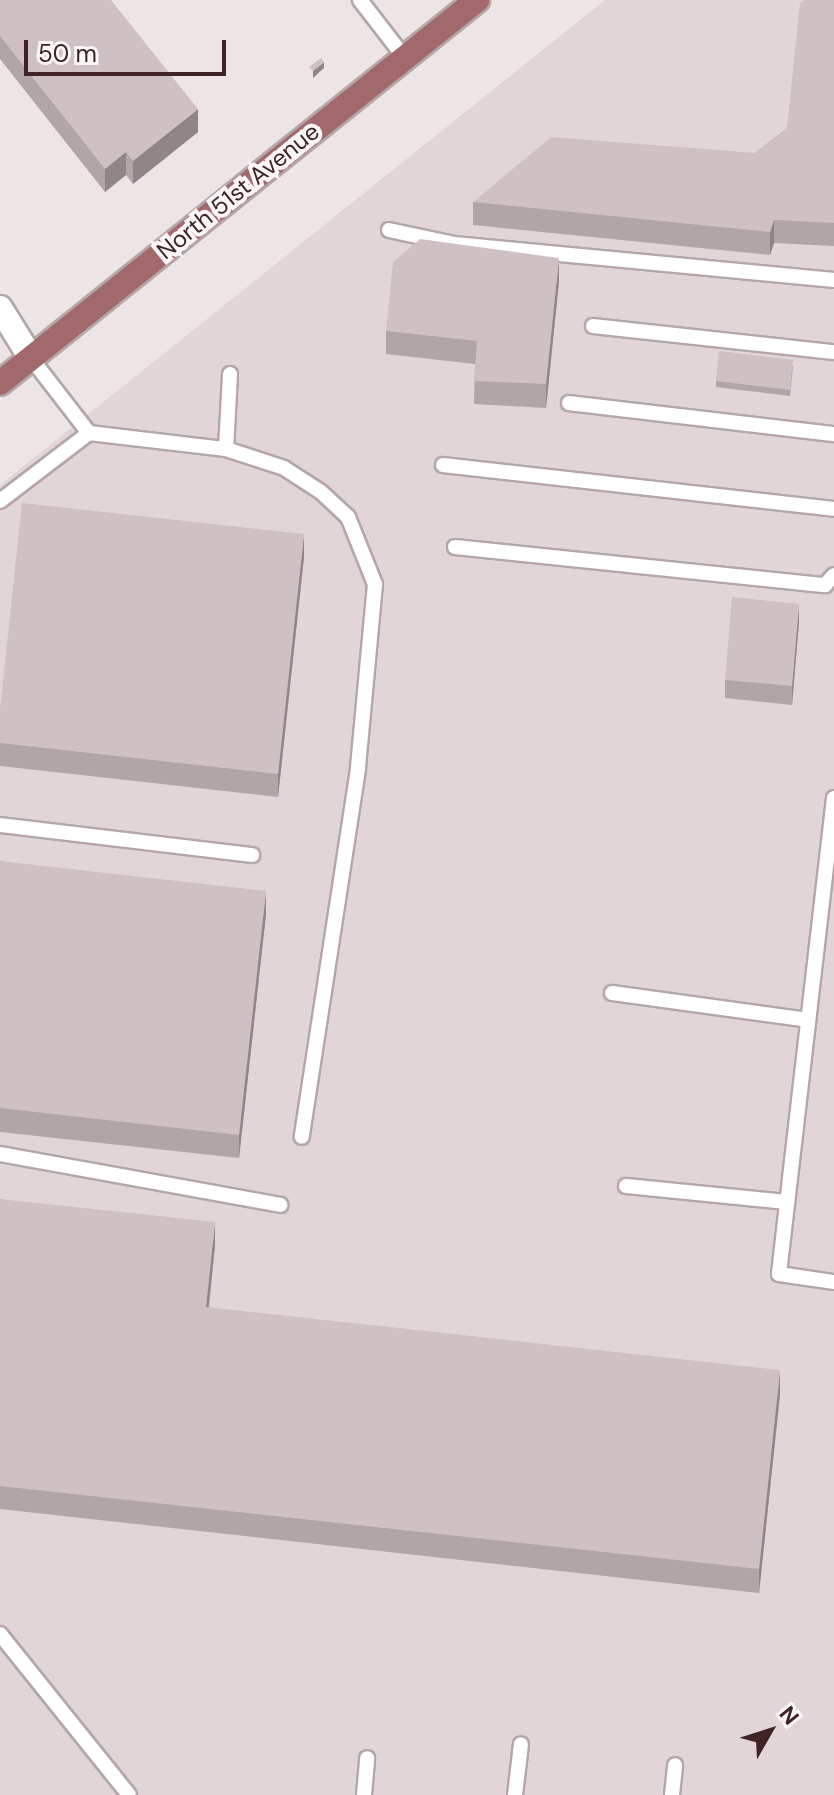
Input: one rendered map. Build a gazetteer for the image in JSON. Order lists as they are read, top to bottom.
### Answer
{
  "streets": {
    "main road": ["North 51st Avenue"]
  },
  "scale_bar": "50 m",
  "north": "top right"
}
